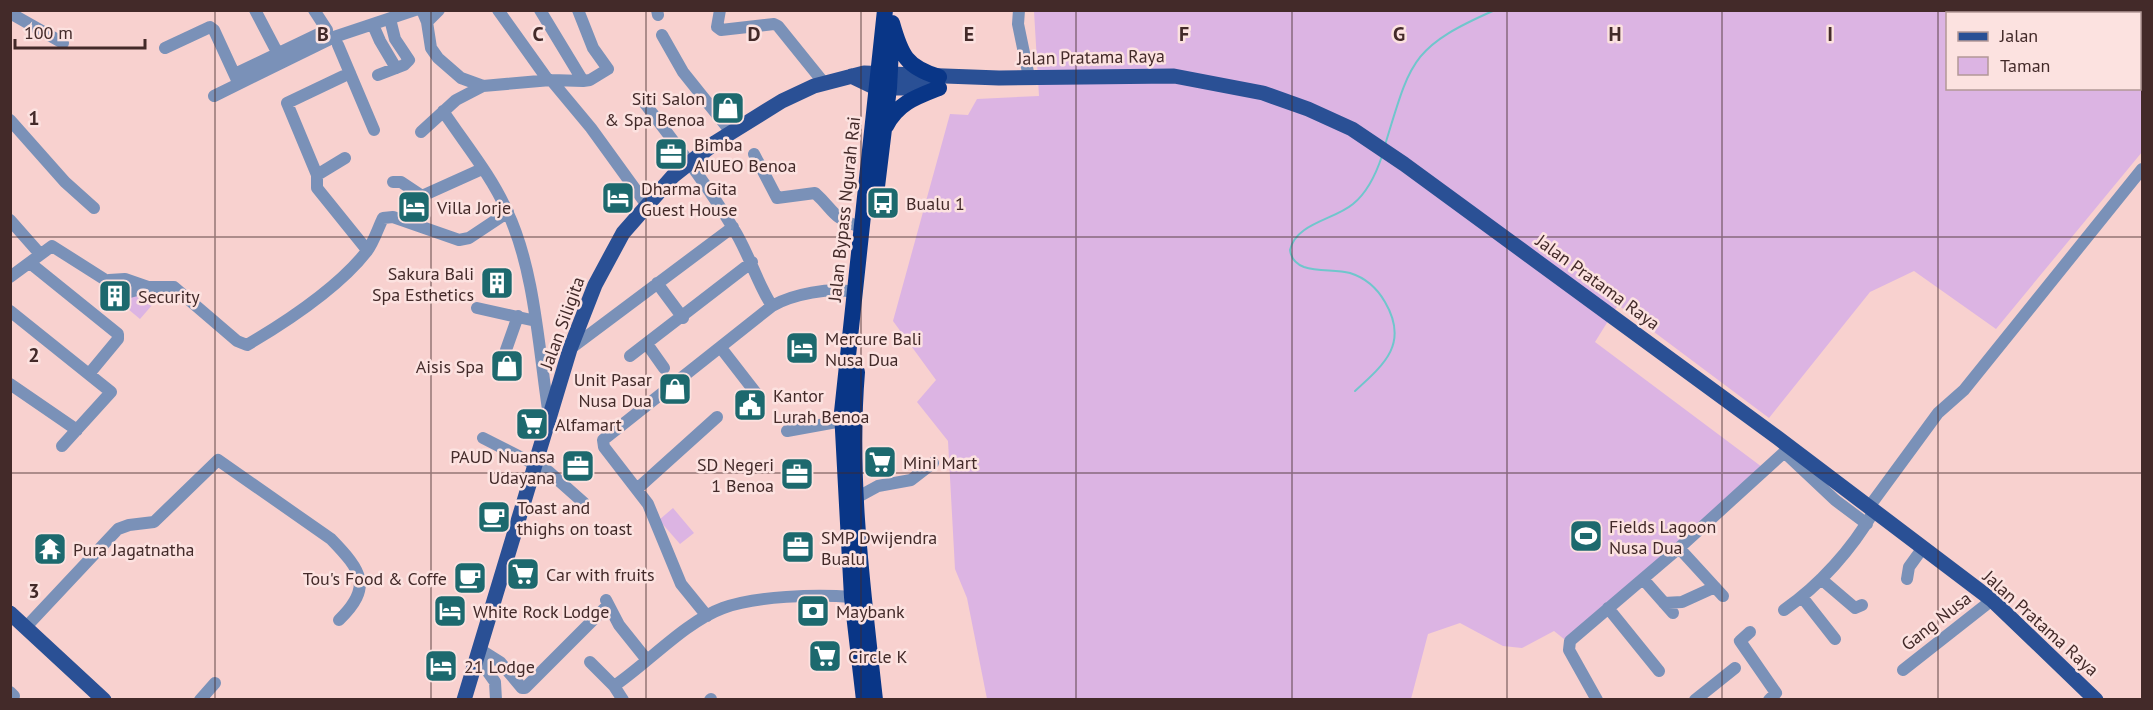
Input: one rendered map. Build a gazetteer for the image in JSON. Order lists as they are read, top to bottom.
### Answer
{
  "streets": {
    "highway": ["Jalan Bypass Ngurah Rai"],
    "main road": ["Jalan Pratama Raya", "Jalan Siligita"],
    "street": ["Gang Nusa"]
  },
  "crossings": [
    ["Jalan Pratama Raya", "Jalan Bypass Ngurah Rai"],
    ["Jalan Pratama Raya", "Jalan Siligita"],
    ["Jalan Pratama Raya", "Gang Nusa"],
    ["Jalan Bypass Ngurah Rai", "Jalan Siligita"]
  ],
  "places": {
    "shop": ["Siti Salon & Spa Benoa", "Aisis Spa", "Unit Pasar Nusa Dua"],
    "office": [
      "Bimba AIUEO Benoa",
      "PAUD Nuansa Udayana",
      "SD Negeri 1 Benoa",
      "SMP Dwijendra Bualu"
    ],
    "hotel": [
      "Dharma Gita Guest House",
      "Villa Jorje",
      "Mercure Bali Nusa Dua",
      "White Rock Lodge",
      "21 Lodge"
    ],
    "bus stop": ["Bualu 1"],
    "building": ["Sakura Bali Spa Esthetics", "Security"],
    "public building": ["Kantor Lurah Benoa"],
    "supermarket": [
      "Alfamart",
      "Mini Mart",
      "Car with fruits",
      "Circle K"
    ],
    "cafe": ["Toast and thighs on toast", "Tou's Food & Coffe"],
    "sports": ["Fields Lagoon Nusa Dua"],
    "temple": ["Pura Jagatnatha"],
    "bank": ["Maybank"]
  },
  "legend": ["Jalan", "Taman"],
  "scale_bar": "100 m",
  "grid": {
    "columns": [
      "B",
      "C",
      "D",
      "E",
      "F",
      "G",
      "H",
      "I"
    ],
    "rows": ["1", "2", "3"]
  }
}
